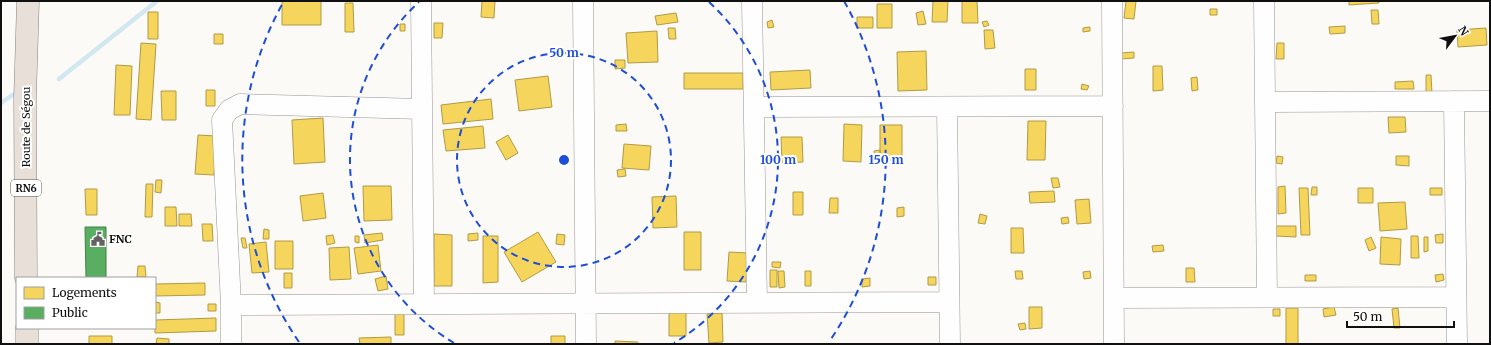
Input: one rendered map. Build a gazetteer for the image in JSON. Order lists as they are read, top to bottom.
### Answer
{
  "streets": {
    "highway": ["Route de Ségou", "RN6"]
  },
  "places": {
    "public building": ["FNC"]
  },
  "legend": ["Logements", "Public"],
  "scale_bar": "50 m",
  "north": "top right",
  "rings": ["50 m", "100 m", "150 m"]
}
